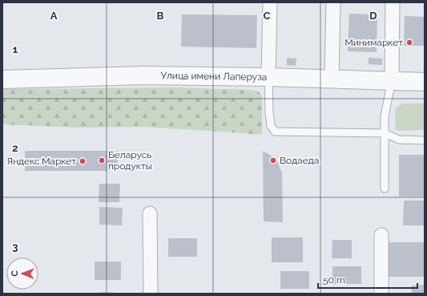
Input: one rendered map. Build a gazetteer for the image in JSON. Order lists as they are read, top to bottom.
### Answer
{
  "streets": {
    "street": ["Улица имени Лаперуза"]
  },
  "places": [
    "Минимаркет",
    "Беларусь продукты",
    "Водаеда",
    "Яндекс.Маркет"
  ],
  "scale_bar": "50 m",
  "north": "left",
  "grid": {
    "columns": [
      "A",
      "B",
      "C",
      "D"
    ],
    "rows": ["1", "2", "3"]
  }
}
